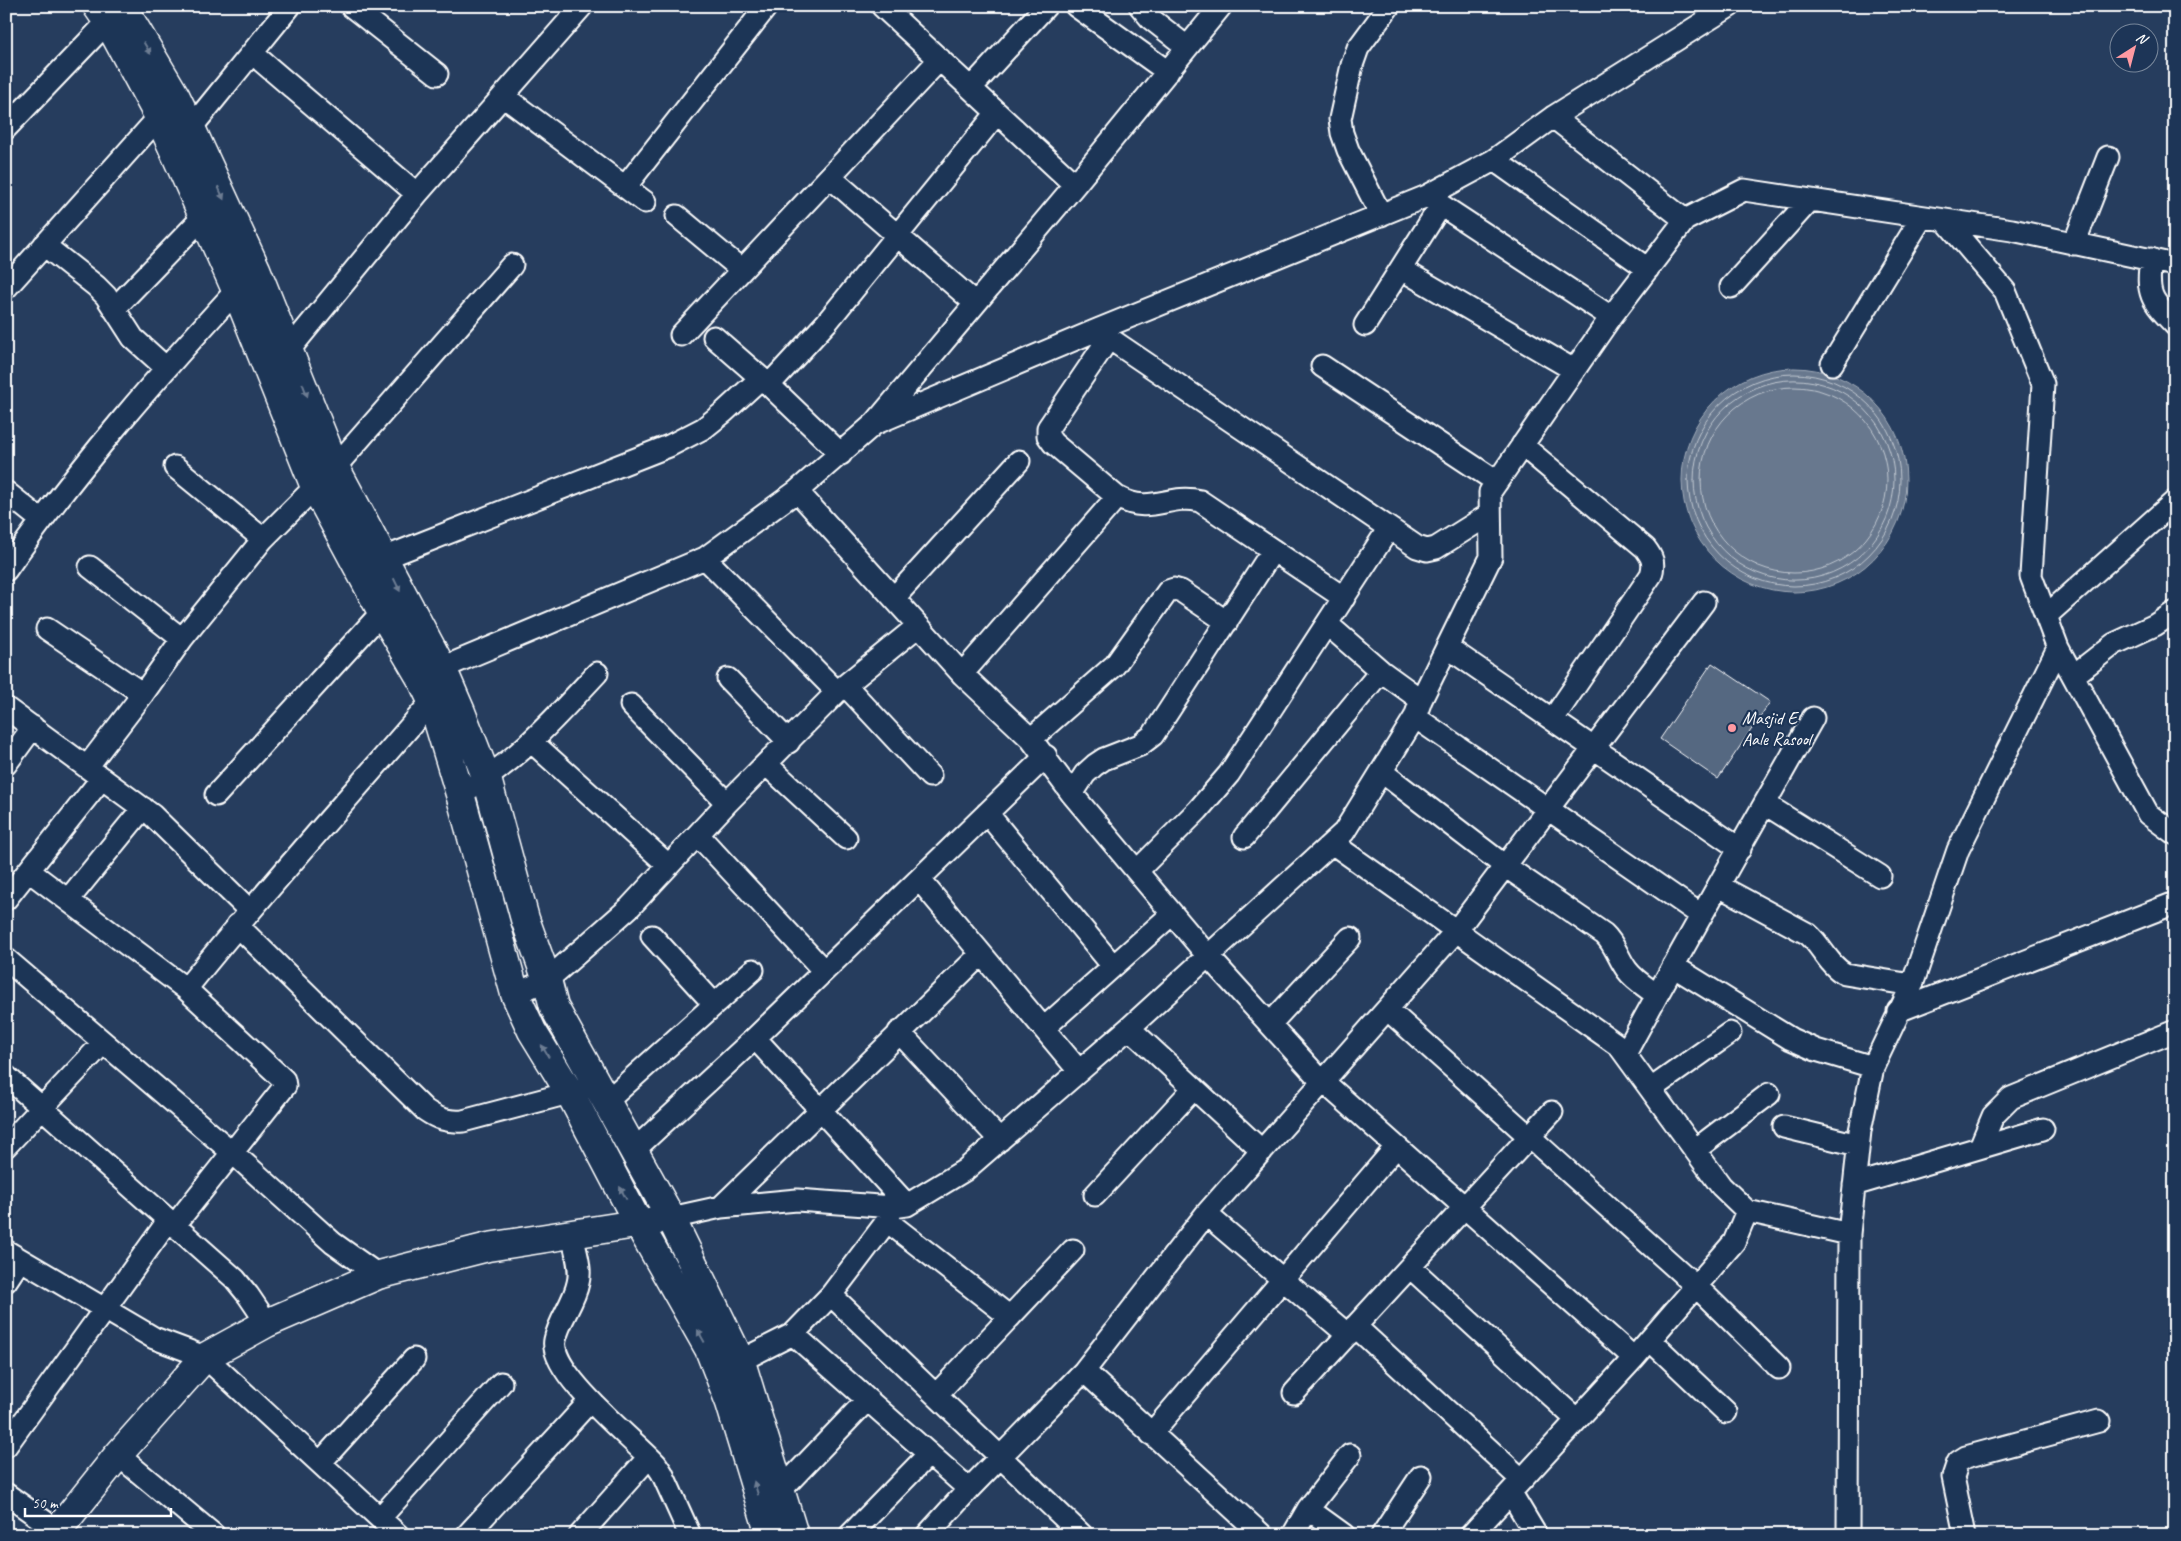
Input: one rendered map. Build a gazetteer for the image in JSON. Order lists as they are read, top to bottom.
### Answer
{
  "places": ["Masjid E Aale Rasool"],
  "scale_bar": "50 m",
  "north": "top right"
}
